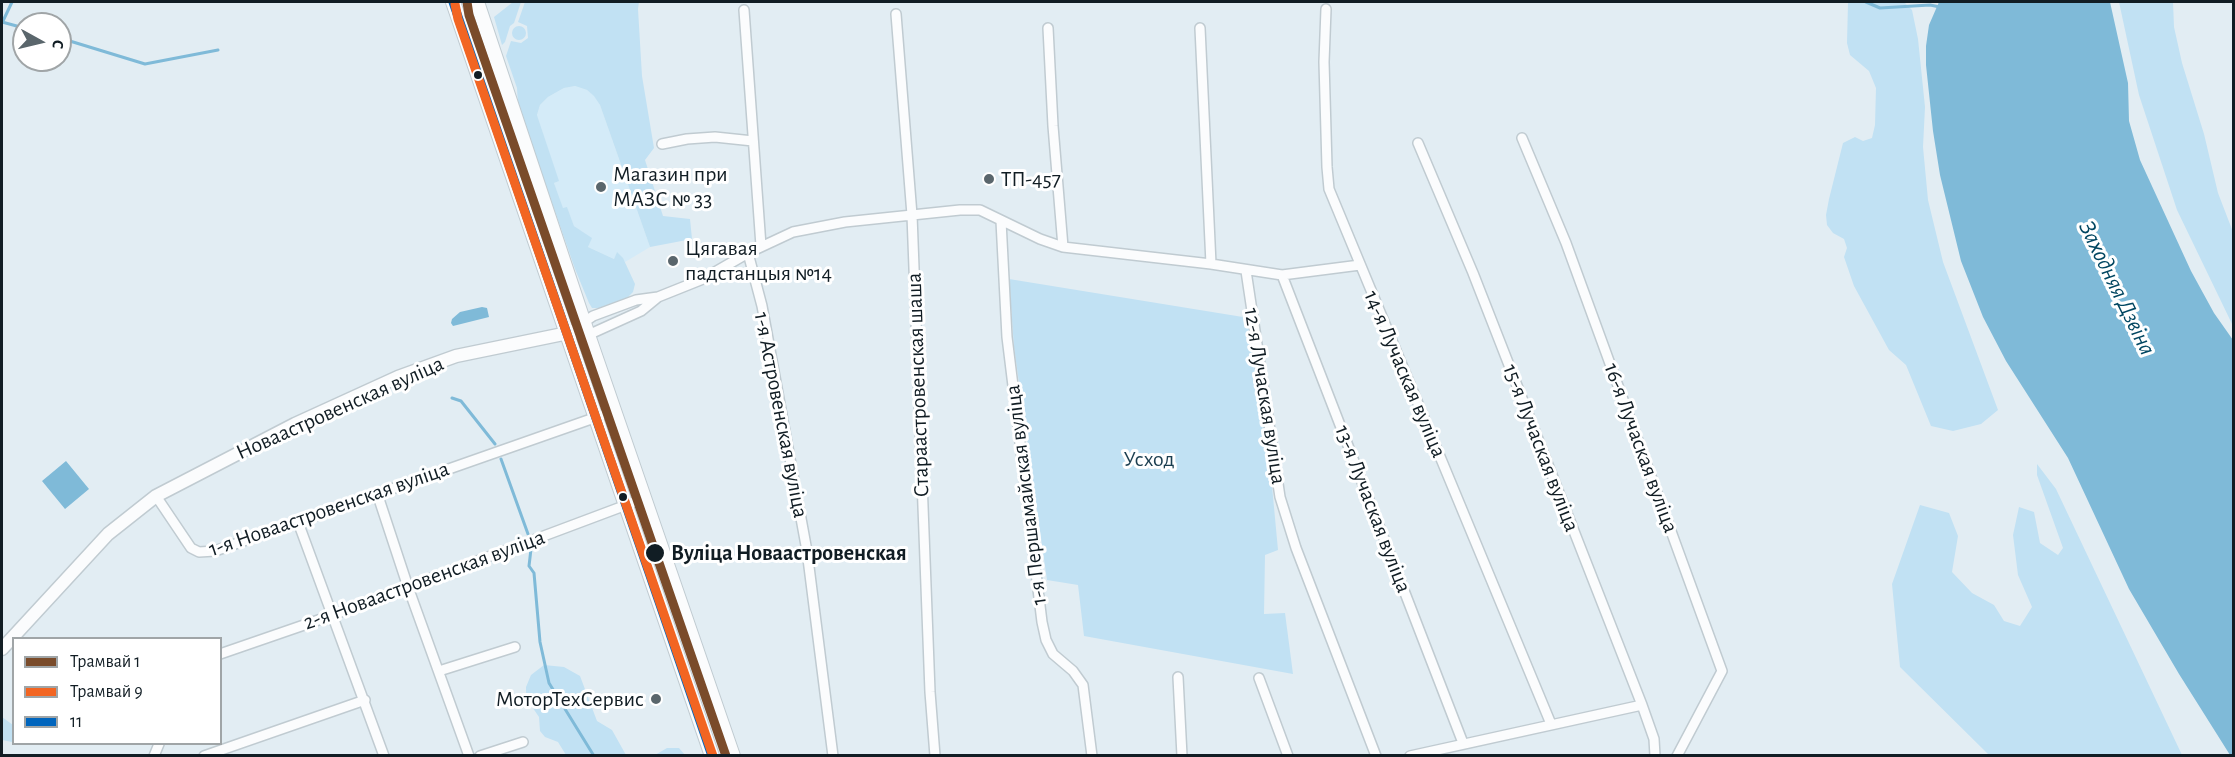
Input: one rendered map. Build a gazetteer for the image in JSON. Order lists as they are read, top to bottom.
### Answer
{
  "streets": {
    "main road": ["Новаастровенская вуліца"],
    "street": [
      "14-я Лучаская вуліца",
      "Стараастровенская шаша",
      "12-я Лучаская вуліца",
      "1-я Астровенская вуліца",
      "15-я Лучаская вуліца",
      "16-я Лучаская вуліца",
      "1-я Першамайская вуліца",
      "1-я Новаастровенская вуліца",
      "13-я Лучаская вуліца",
      "2-я Новаастровенская вуліца"
    ]
  },
  "crossings": [
    ["Новаастровенская вуліца", "1-я Новаастровенская вуліца"]
  ],
  "water": ["Заходняя Дзвіна"],
  "parks": ["Усход"],
  "places": [
    "ТП-457",
    "Магазин при МАЗС № 33",
    "Цягавая падстанцыя №14",
    "Вуліца Новаастровенская",
    "МоторТехСервис"
  ],
  "lines": ["tram line 1", "transit line 11", "tram line 9"],
  "legend": ["Трамвай 1", "Трамвай 9", "11"],
  "north": "right"
}
